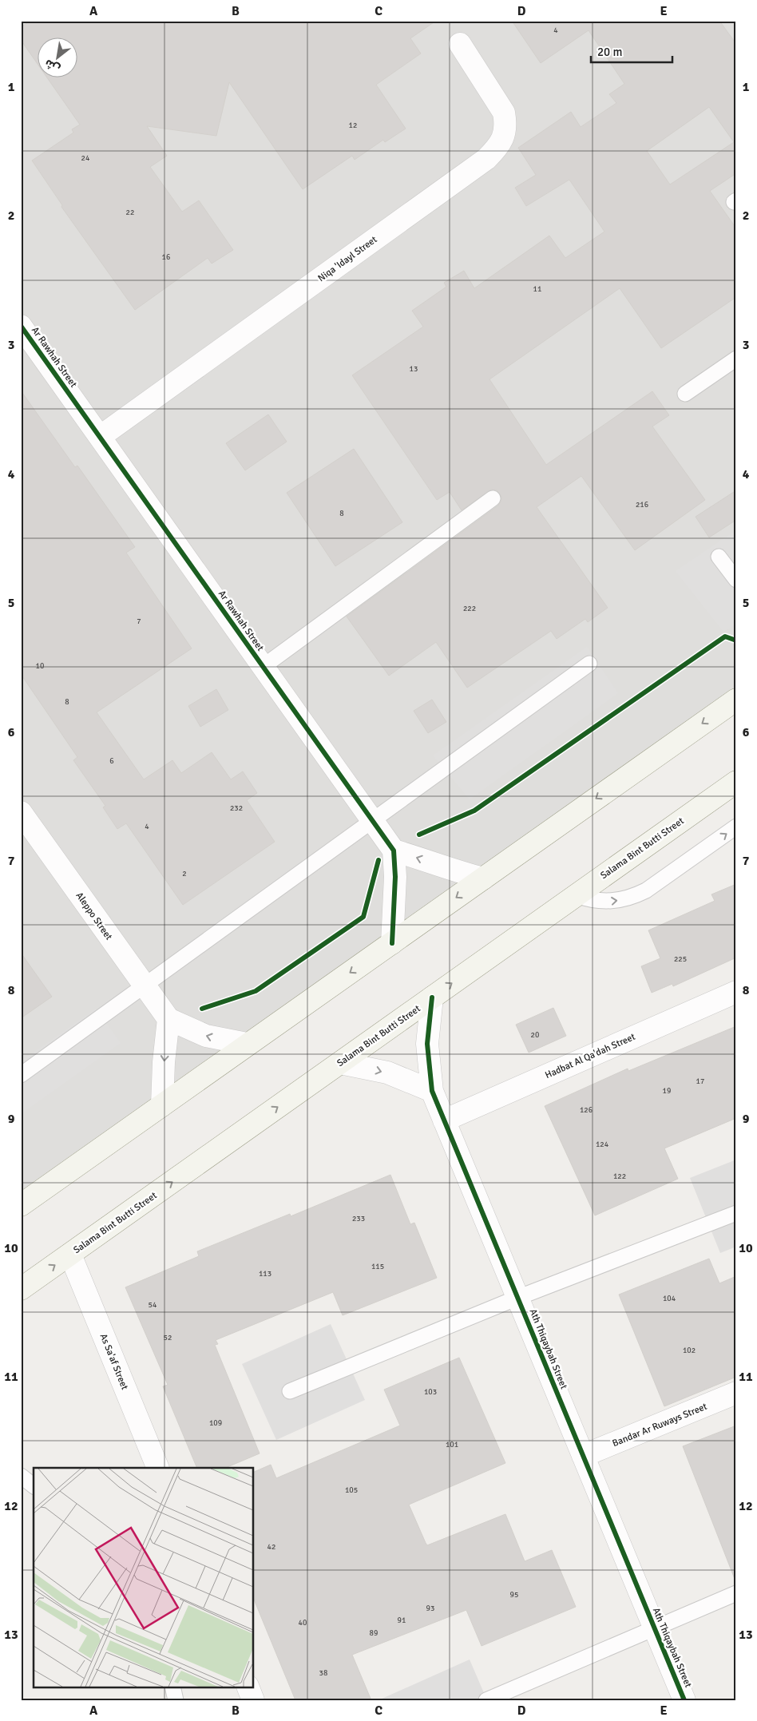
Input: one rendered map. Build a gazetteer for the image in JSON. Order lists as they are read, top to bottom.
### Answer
{
  "streets": {
    "main road": ["Salama Bint Butti Street"],
    "street": [
      "Niqa 'Idayl Street",
      "Ar Rawhah Street",
      "Aleppo Street",
      "Hadbat Al Qa'dah Street",
      "Ath Thiqaybah Street",
      "As Sa'af Street",
      "Bandar Ar Ruways Street"
    ]
  },
  "crossings": [
    ["Niqa 'Idayl Street", "Ar Rawhah Street"],
    ["Salama Bint Butti Street", "Ath Thiqaybah Street"],
    ["Salama Bint Butti Street", "As Sa'af Street"],
    ["Hadbat Al Qa'dah Street", "Ath Thiqaybah Street"],
    ["Ath Thiqaybah Street", "Bandar Ar Ruways Street"]
  ],
  "house_numbers": [
    "4",
    "12",
    "24",
    "22",
    "16",
    "11",
    "13",
    "216",
    "8",
    "222",
    "7",
    "10",
    "8",
    "6",
    "232",
    "4",
    "2",
    "225",
    "20",
    "17",
    "19",
    "126",
    "124",
    "122",
    "233",
    "115",
    "113",
    "104",
    "54",
    "52",
    "102",
    "103",
    "109",
    "101",
    "105",
    "42",
    "95",
    "93",
    "91",
    "40",
    "89",
    "38"
  ],
  "scale_bar": "20 m",
  "north": "bottom left",
  "grid": {
    "columns": [
      "A",
      "B",
      "C",
      "D",
      "E"
    ],
    "rows": [
      "1",
      "2",
      "3",
      "4",
      "5",
      "6",
      "7",
      "8",
      "9",
      "10",
      "11",
      "12",
      "13"
    ]
  }
}
